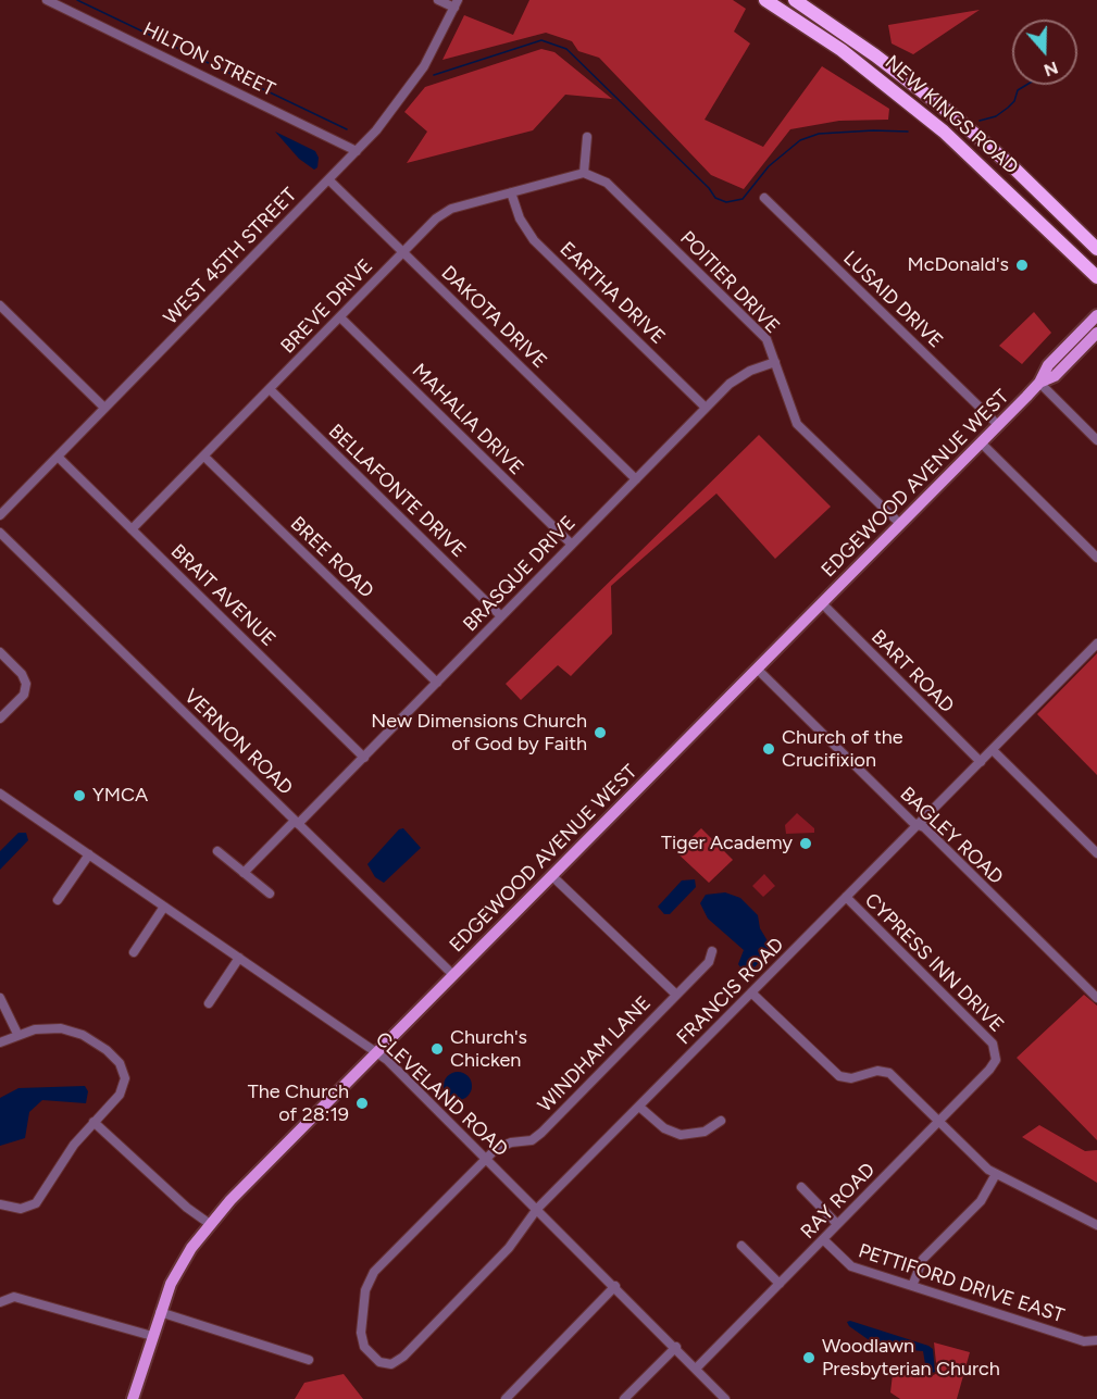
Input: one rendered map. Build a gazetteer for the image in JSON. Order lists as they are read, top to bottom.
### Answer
{
  "streets": {
    "highway": ["NEW KINGS ROAD"],
    "main road": ["EDGEWOOD AVENUE WEST"],
    "street": [
      "HILTON STREET",
      "WEST 45TH STREET",
      "POITIER DRIVE",
      "EARTHA DRIVE",
      "LUSAID DRIVE",
      "BREVE DRIVE",
      "DAKOTA DRIVE",
      "MAHALIA DRIVE",
      "BELLAFONTE DRIVE",
      "BREE ROAD",
      "BRASQUE DRIVE",
      "BRAIT AVENUE",
      "BART ROAD",
      "VERNON ROAD",
      "BAGLEY ROAD",
      "CYPRESS INN DRIVE",
      "FRANCIS ROAD",
      "WINDHAM LANE",
      "CLEVELAND ROAD",
      "RAY ROAD",
      "PETTIFORD DRIVE EAST"
    ]
  },
  "crossings": [
    ["HILTON STREET", "WEST 45TH STREET"],
    ["WEST 45TH STREET", "DAKOTA DRIVE"],
    ["WEST 45TH STREET", "BRAIT AVENUE"],
    ["POITIER DRIVE", "BREVE DRIVE"],
    ["POITIER DRIVE", "EDGEWOOD AVENUE WEST"],
    ["POITIER DRIVE", "BRASQUE DRIVE"],
    ["EARTHA DRIVE", "BREVE DRIVE"],
    ["EARTHA DRIVE", "BRASQUE DRIVE"],
    ["LUSAID DRIVE", "EDGEWOOD AVENUE WEST"],
    ["BREVE DRIVE", "DAKOTA DRIVE"],
    ["BREVE DRIVE", "MAHALIA DRIVE"],
    ["BREVE DRIVE", "BELLAFONTE DRIVE"],
    ["BREVE DRIVE", "BREE ROAD"],
    ["BREVE DRIVE", "BRAIT AVENUE"],
    ["DAKOTA DRIVE", "BRASQUE DRIVE"],
    ["MAHALIA DRIVE", "BRASQUE DRIVE"],
    ["EDGEWOOD AVENUE WEST", "BART ROAD"],
    ["EDGEWOOD AVENUE WEST", "VERNON ROAD"],
    ["EDGEWOOD AVENUE WEST", "BAGLEY ROAD"],
    ["EDGEWOOD AVENUE WEST", "CLEVELAND ROAD"],
    ["BELLAFONTE DRIVE", "BRASQUE DRIVE"],
    ["BREE ROAD", "BRASQUE DRIVE"],
    ["BRASQUE DRIVE", "BRAIT AVENUE"],
    ["BRASQUE DRIVE", "VERNON ROAD"],
    ["BART ROAD", "FRANCIS ROAD"],
    ["BAGLEY ROAD", "FRANCIS ROAD"],
    ["CYPRESS INN DRIVE", "FRANCIS ROAD"],
    ["CYPRESS INN DRIVE", "RAY ROAD"],
    ["FRANCIS ROAD", "WINDHAM LANE"],
    ["FRANCIS ROAD", "CLEVELAND ROAD"],
    ["WINDHAM LANE", "CLEVELAND ROAD"],
    ["CLEVELAND ROAD", "RAY ROAD"],
    ["RAY ROAD", "PETTIFORD DRIVE EAST"]
  ],
  "places": [
    "McDonald's",
    "New Dimensions Church of God by Faith",
    "Church of the Crucifixion",
    "YMCA",
    "Tiger Academy",
    "Church's Chicken",
    "The Church of 28:19",
    "Woodlawn Presbyterian Church"
  ],
  "north": "bottom"
}
